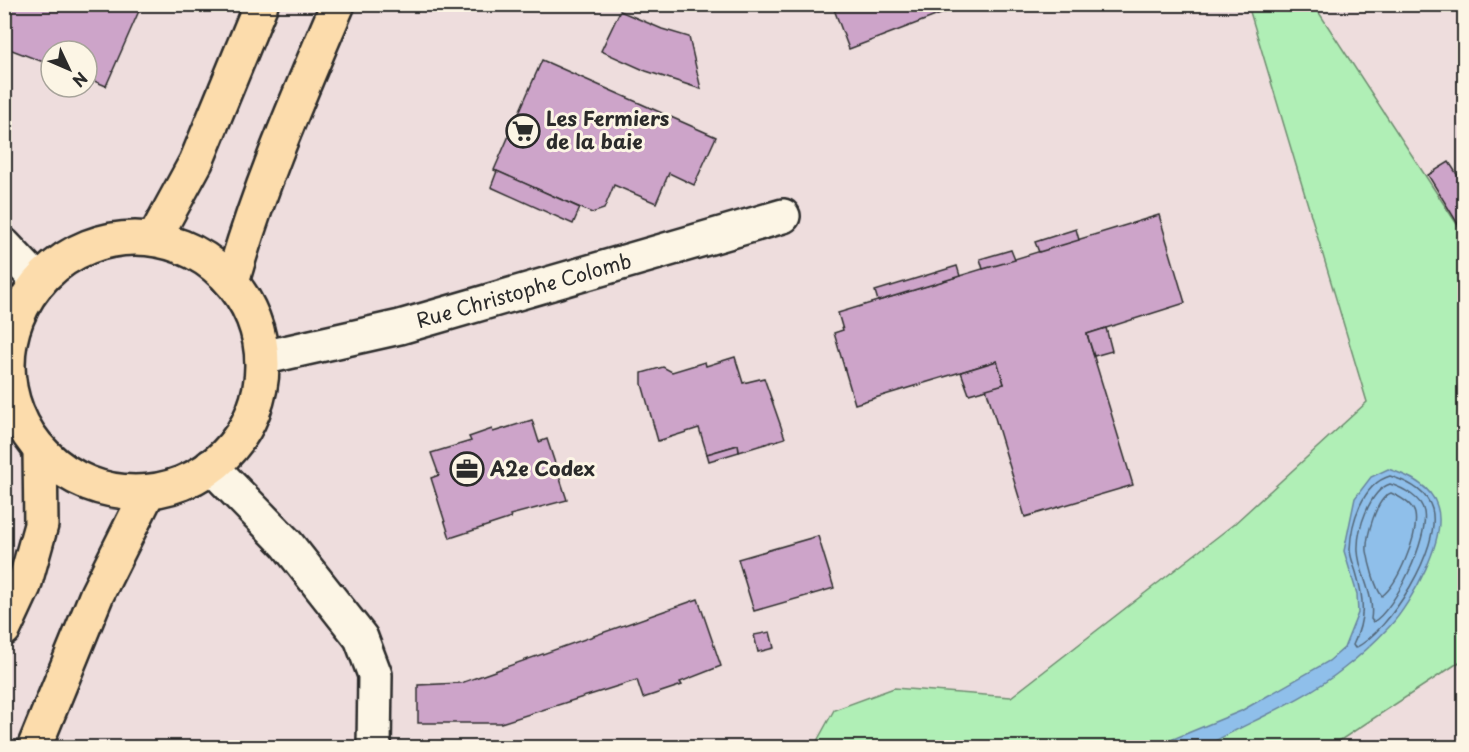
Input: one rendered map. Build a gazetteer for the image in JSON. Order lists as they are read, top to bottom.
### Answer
{
  "streets": {
    "street": ["Rue Christophe Colomb"]
  },
  "places": {
    "supermarket": ["Les Fermiers de la baie"],
    "office": ["A2e Codex"]
  },
  "north": "bottom right"
}
